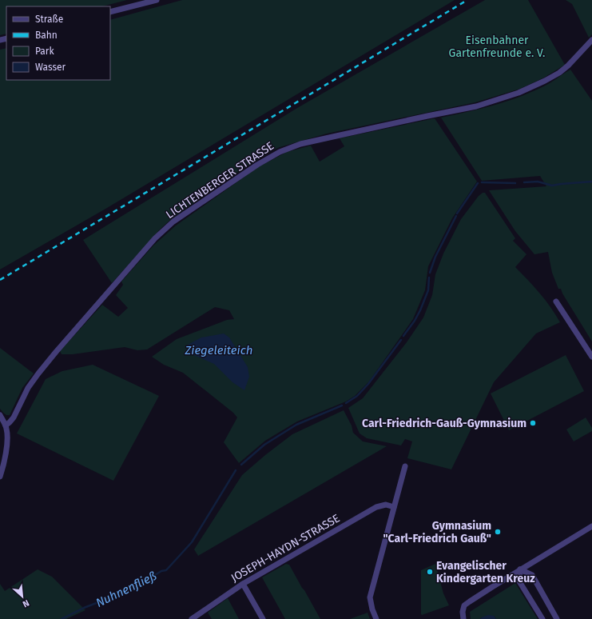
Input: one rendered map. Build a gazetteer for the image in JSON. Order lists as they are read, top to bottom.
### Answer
{
  "streets": {
    "street": ["LICHTENBERGER STRASSE", "JOSEPH-HAYDN-STRASSE"]
  },
  "water": ["Ziegeleiteich", "Nuhnenfließ"],
  "parks": ["Eisenbahner Gartenfreunde e. V."],
  "places": ["Carl-Friedrich-Gauß-Gymnasium", "Gymnasium \"Carl-Friedrich Gauß\"", "Evangelischer Kindergarten Kreuz"],
  "legend": [
    "Straße",
    "Bahn",
    "Park",
    "Wasser"
  ],
  "north": "bottom right"
}
